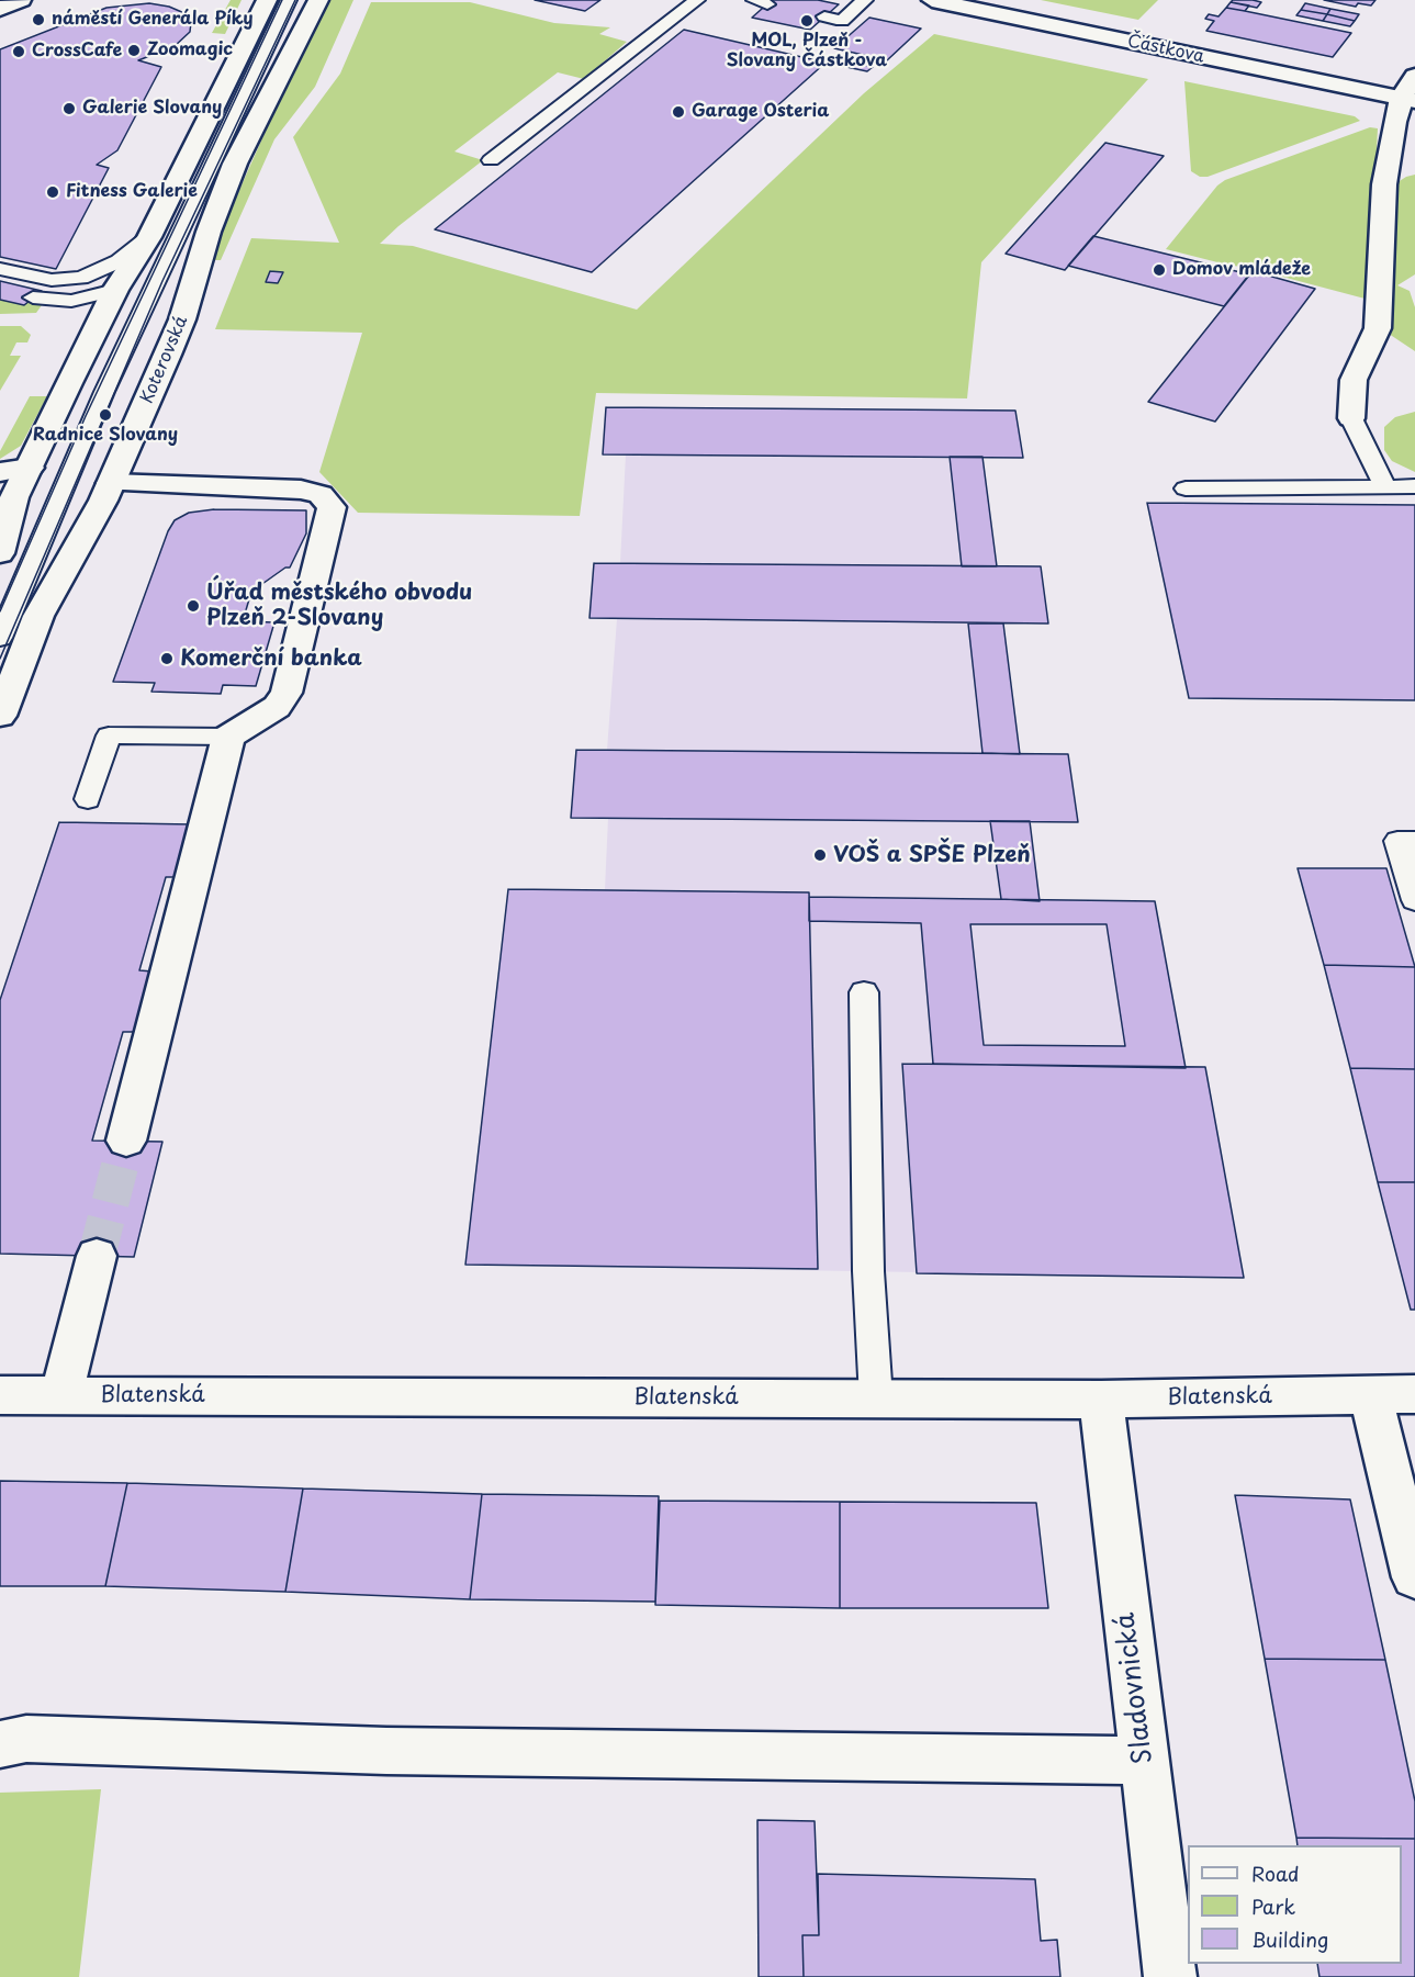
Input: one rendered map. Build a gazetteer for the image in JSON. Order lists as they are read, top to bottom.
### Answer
{
  "streets": {
    "street": [
      "Částkova",
      "Koterovská",
      "Blatenská",
      "Sladovnická"
    ]
  },
  "crossings": [
    ["Blatenská", "Sladovnická"]
  ],
  "places": [
    "náměstí Generála Píky",
    "MOL, Plzeň - Slovany Částkova",
    "Zoomagic",
    "CrossCafe",
    "Galerie Slovany",
    "Garage Osteria",
    "Fitness Galerie",
    "Domov mládeže",
    "Radnice Slovany",
    "Úřad městského obvodu Plzeň 2-Slovany",
    "Komerční banka",
    "VOŠ a SPŠE Plzeň"
  ],
  "legend": ["Road", "Park", "Building"]
}
